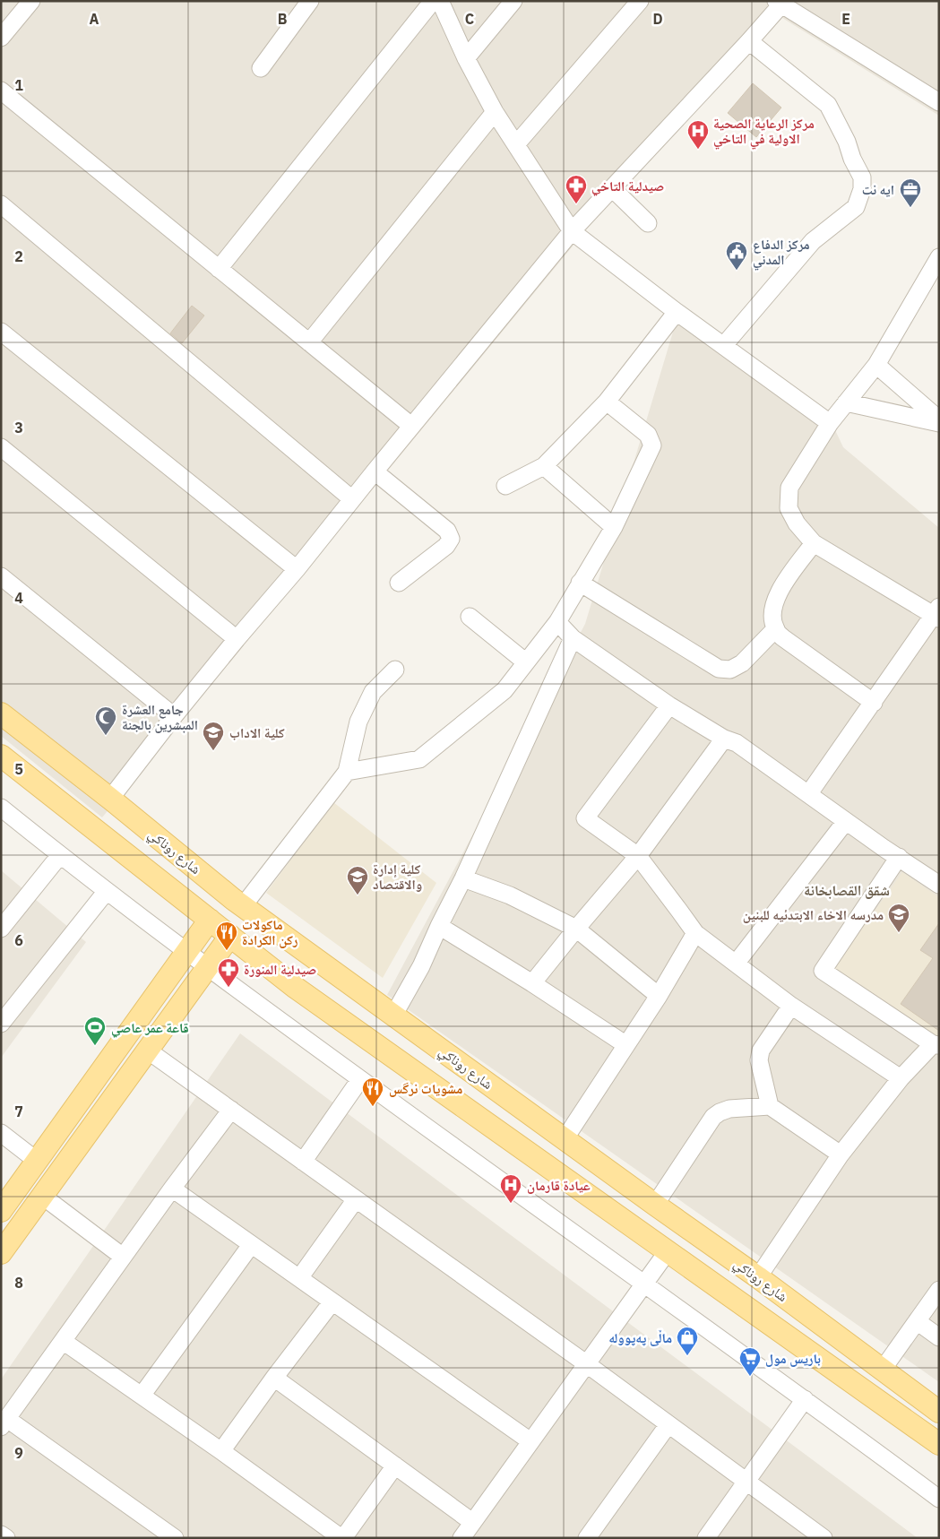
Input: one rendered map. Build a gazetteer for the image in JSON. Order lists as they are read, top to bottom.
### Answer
{
  "streets": {
    "main road": ["شارع روناكي"]
  },
  "districts": ["شقق القصابخانة"],
  "places": {
    "hospital": ["مركز الرعاية الصحية الاولية في التاخي", "عيادة قارمان"],
    "pharmacy": ["صيدلية التاخي", "صيدلية المنورة"],
    "office": ["ايه نت"],
    "public building": ["مركز الدفاع المدني"],
    "mosque": ["جامع العشرة المبشرين بالجنة"],
    "school or university": ["كلية الاداب", "كلية إدارة والاقتصاد", "مدرسه الاخاء الابتدئيه للبنين"],
    "restaurant": ["ماكولات ركن الكرادة", "مشويات نرگس"],
    "sports": ["قاعة عمر عاصي"],
    "shop": ["ماڵی پەپوولە"],
    "supermarket": ["باريس مول"]
  },
  "grid": {
    "columns": [
      "A",
      "B",
      "C",
      "D",
      "E"
    ],
    "rows": [
      "1",
      "2",
      "3",
      "4",
      "5",
      "6",
      "7",
      "8",
      "9"
    ]
  }
}
